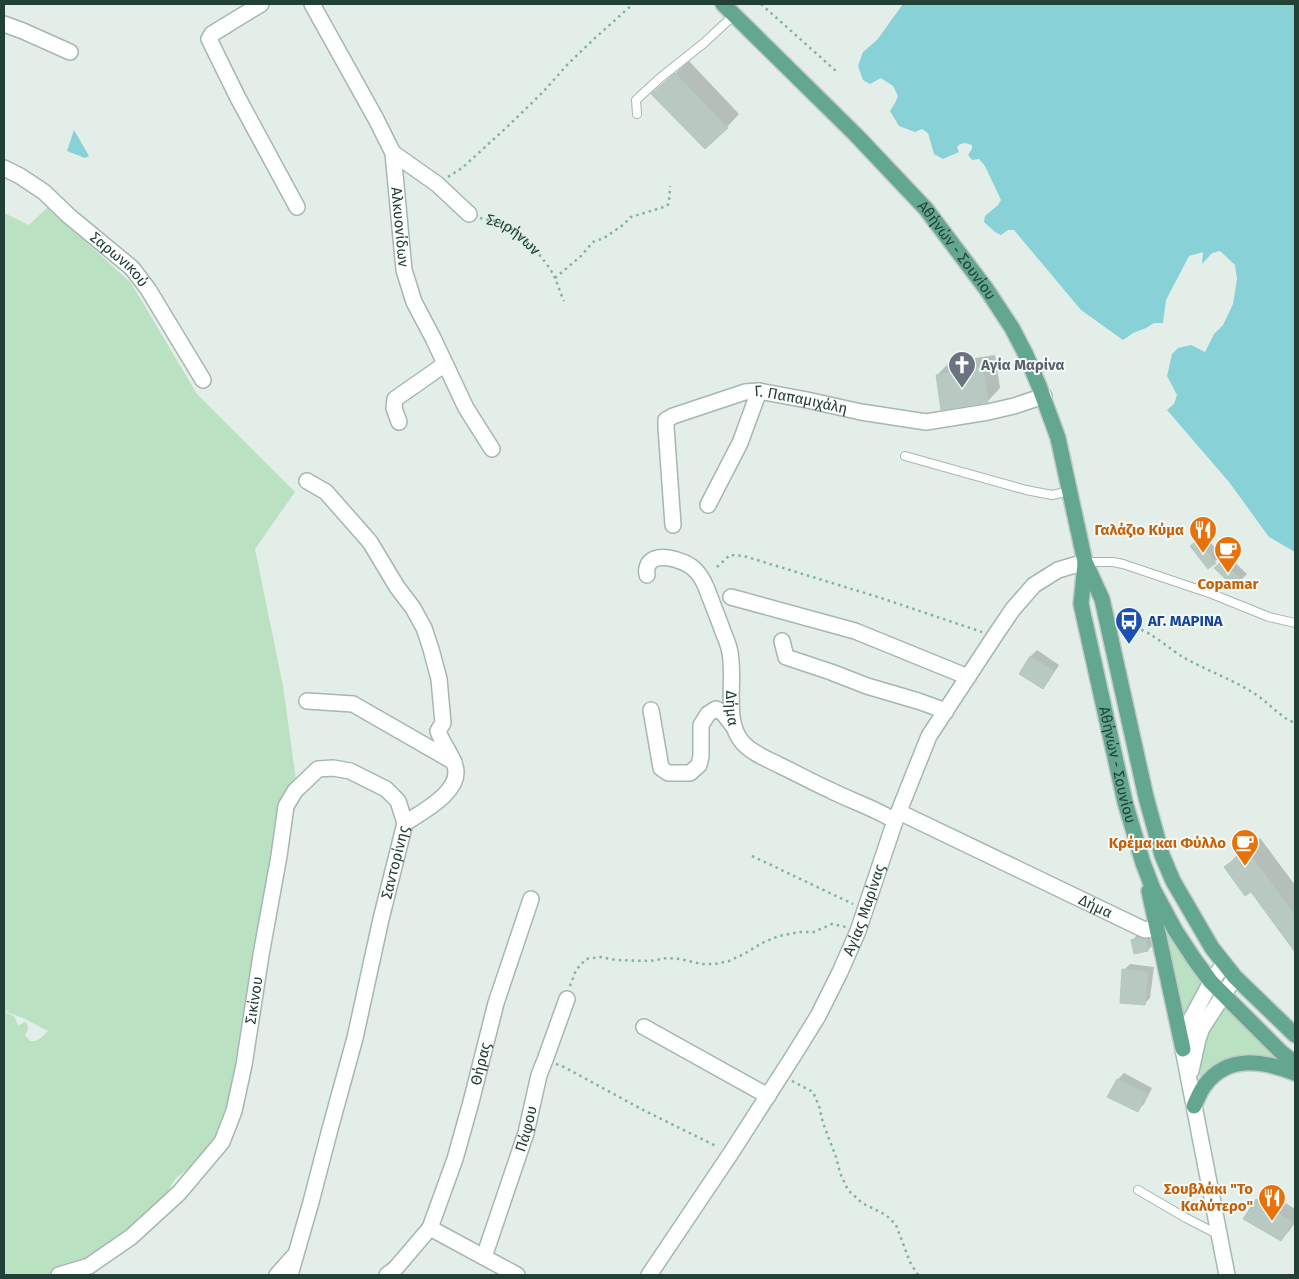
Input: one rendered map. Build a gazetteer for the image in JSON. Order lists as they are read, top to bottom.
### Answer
{
  "streets": {
    "main road": ["Αθήνών - Σουνίου"],
    "street": [
      "Αλκυονίδων",
      "Σειρήνων",
      "Σαρωνικού",
      "Γ. Παπαμιχάλη",
      "Δήμα",
      "Σαντορίνης",
      "Αγίας Μαρίνας",
      "Σικίνου",
      "Θήρας",
      "Πάφου"
    ]
  },
  "crossings": [
    ["Αλκυονίδων", "Σειρήνων"],
    ["Αθήνών - Σουνίου", "Γ. Παπαμιχάλη"],
    ["Αθήνών - Σουνίου", "Αγίας Μαρίνας"],
    ["Δήμα", "Αγίας Μαρίνας"],
    ["Σαντορίνης", "Σικίνου"]
  ],
  "places": {
    "church": ["Αγία Μαρίνα"],
    "restaurant": ["Γαλάζιο Κύμα", "Σουβλάκι \"Το Καλύτερο\""],
    "cafe": ["Copamar", "Κρέμα και Φύλλο"],
    "bus stop": ["ΑΓ. ΜΑΡΙΝΑ"]
  }
}
